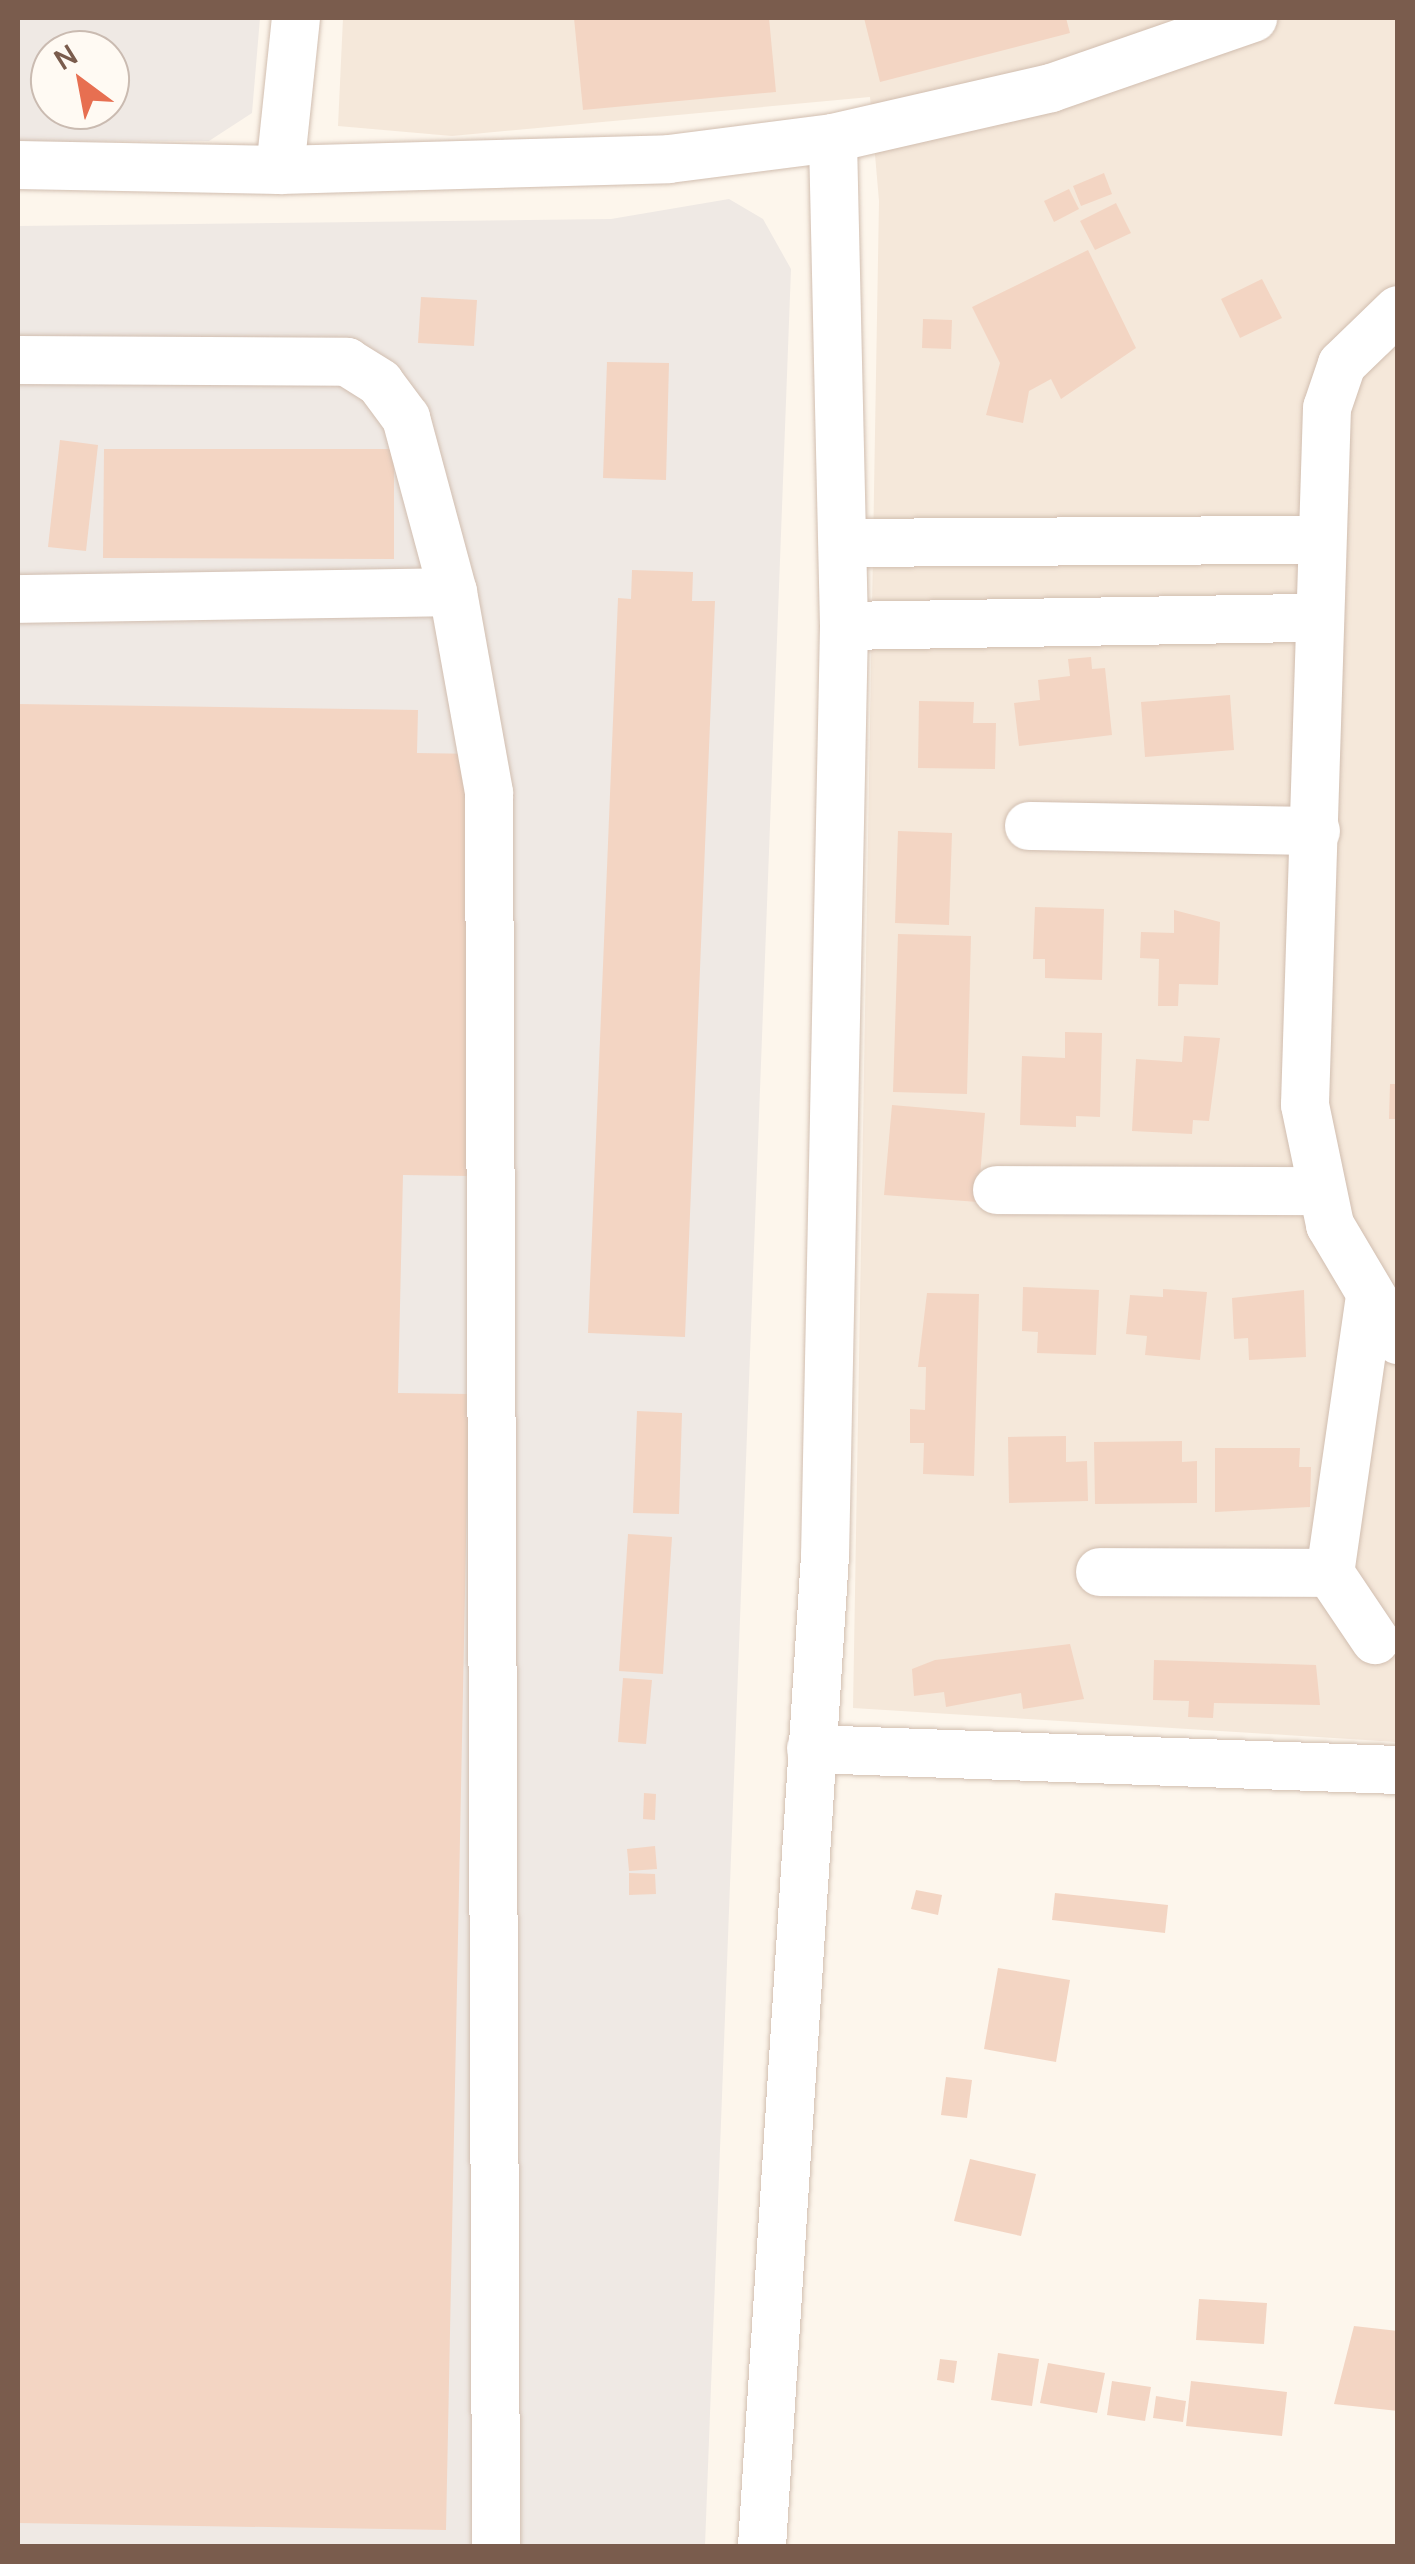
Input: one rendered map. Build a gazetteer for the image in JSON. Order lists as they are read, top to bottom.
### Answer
{
  "north": "top left"
}
